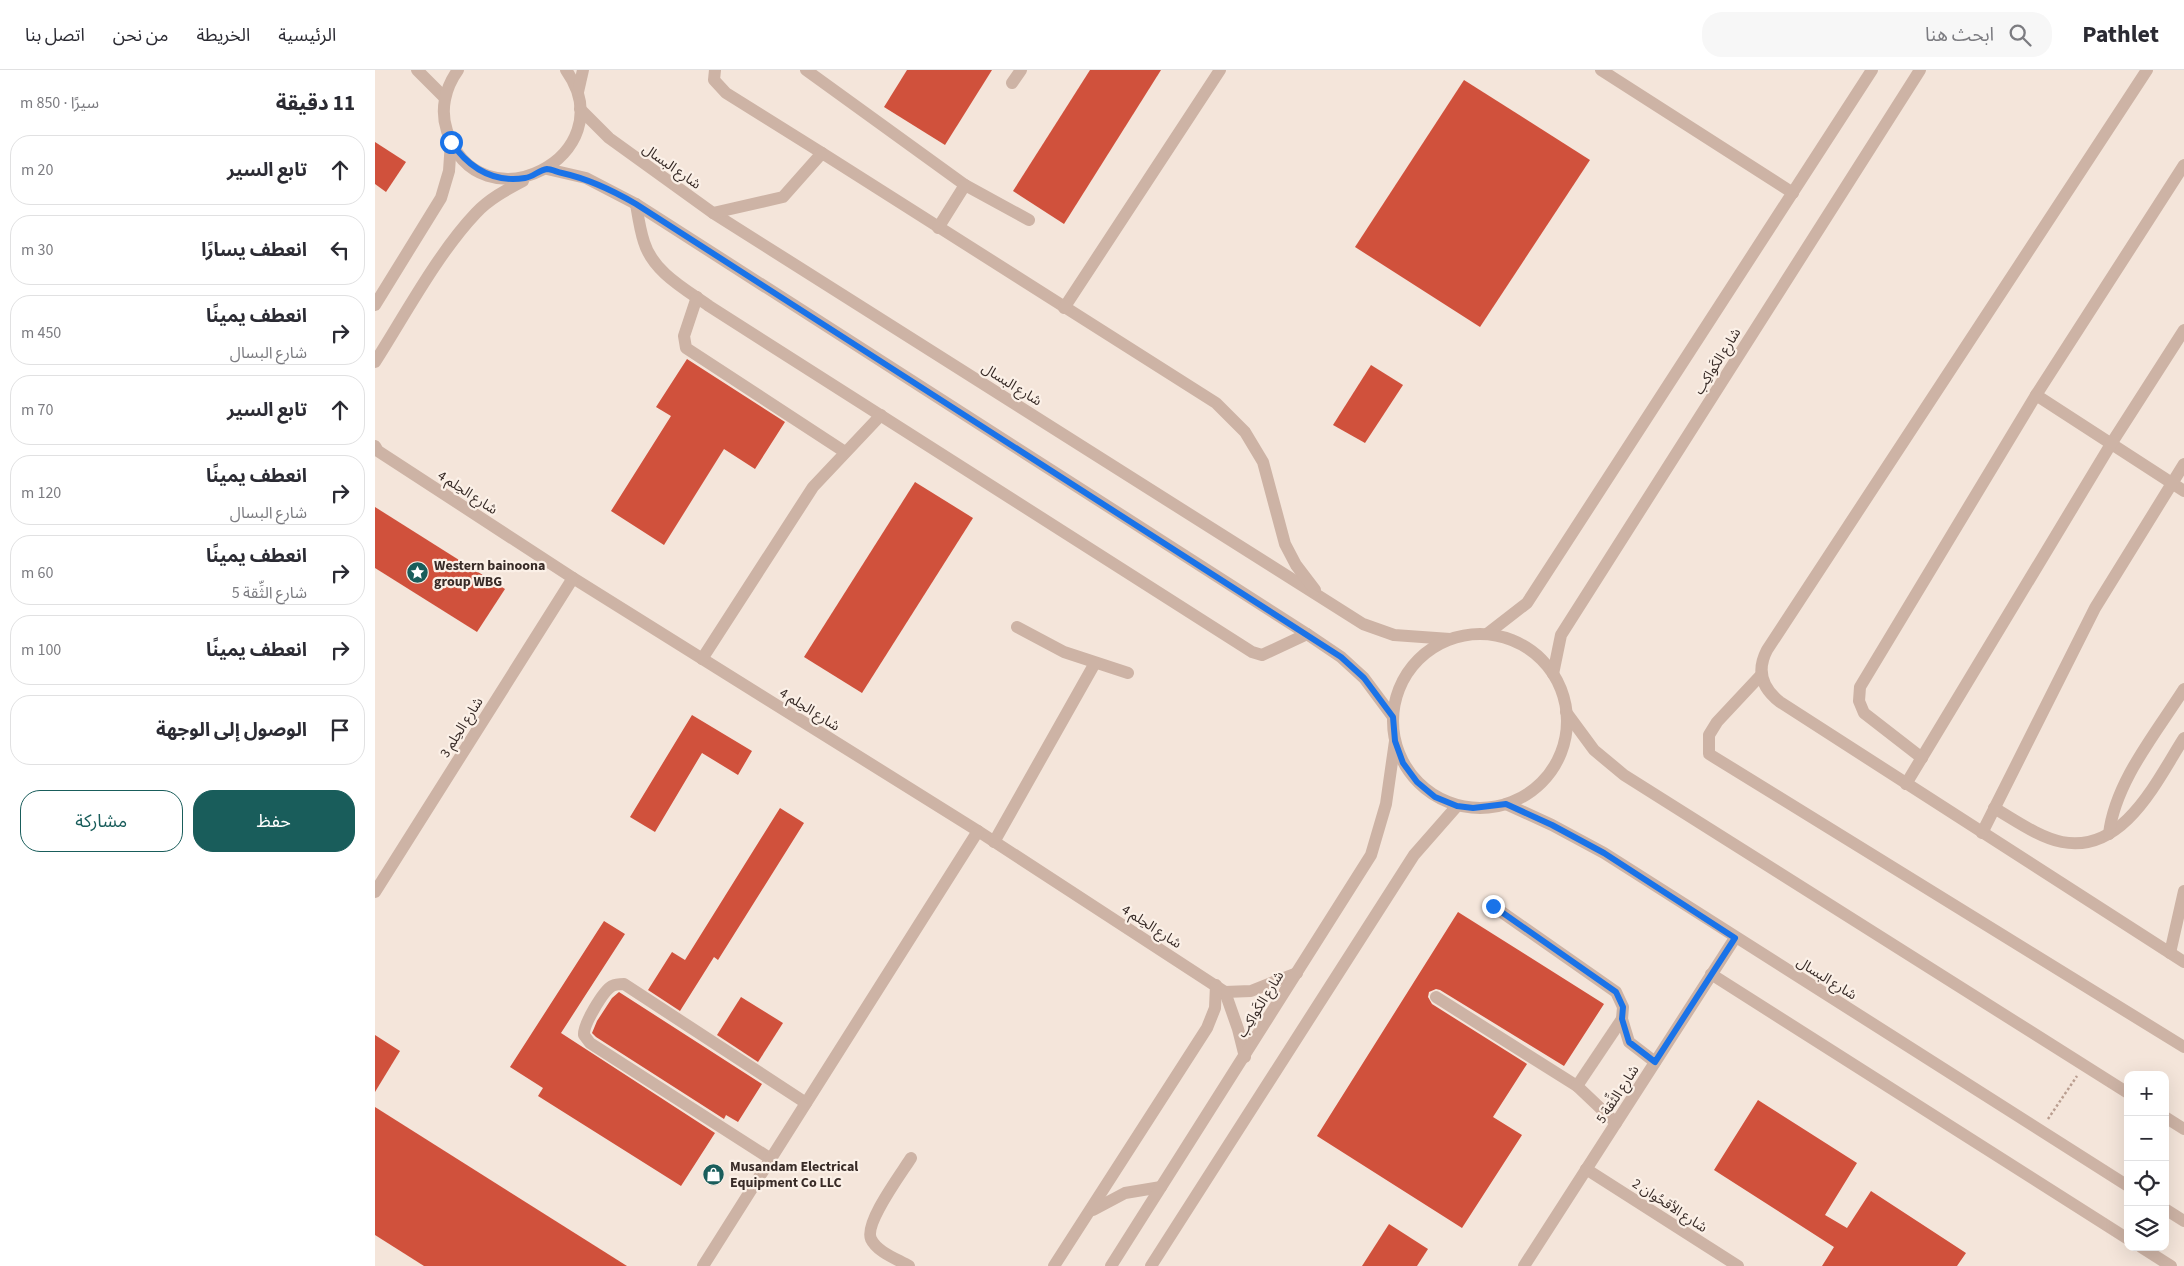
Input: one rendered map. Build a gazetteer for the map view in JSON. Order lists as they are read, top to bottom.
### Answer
{
  "streets": {
    "street": [
      "شارع البسال",
      "شارع الكَواكِب",
      "شارع الحِلم 4",
      "شارع الحِلم 3",
      "شارع الثِّقة 5",
      "شارع الأقحُوان 2"
    ]
  },
  "crossings": [
    ["شارع البسال", "شارع الكَواكِب"],
    ["شارع البسال", "شارع الثِّقة 5"],
    ["شارع الحِلم 4", "شارع الحِلم 3"],
    ["شارع الثِّقة 5", "شارع الأقحُوان 2"]
  ],
  "places": {
    "place": ["Western bainoona group WBG"],
    "shop": ["Musandam Electrical Equipment Co LLC"]
  },
  "page": {
    "header": "Pathlet",
    "search": "ابحث هنا",
    "nav": [
      "الرئيسية",
      "الخريطة",
      "من نحن",
      "اتصل بنا"
    ],
    "heading": ["11 دقيقة", "سيرًا · 850 m"],
    "list": [
      ["تابع السير", "20 m"],
      ["انعطف يسارًا", "30 m"],
      ["انعطف يمينًا", "شارع البسال", "450 m"],
      ["تابع السير", "70 m"],
      ["انعطف يمينًا", "شارع البسال", "120 m"],
      ["انعطف يمينًا", "شارع الثِّقة 5", "60 m"],
      ["انعطف يمينًا", "100 m"],
      "الوصول إلى الوجهة"
    ],
    "buttons": ["حفظ", "مشاركة"],
    "map_buttons": ["+", "−"]
  }
}
